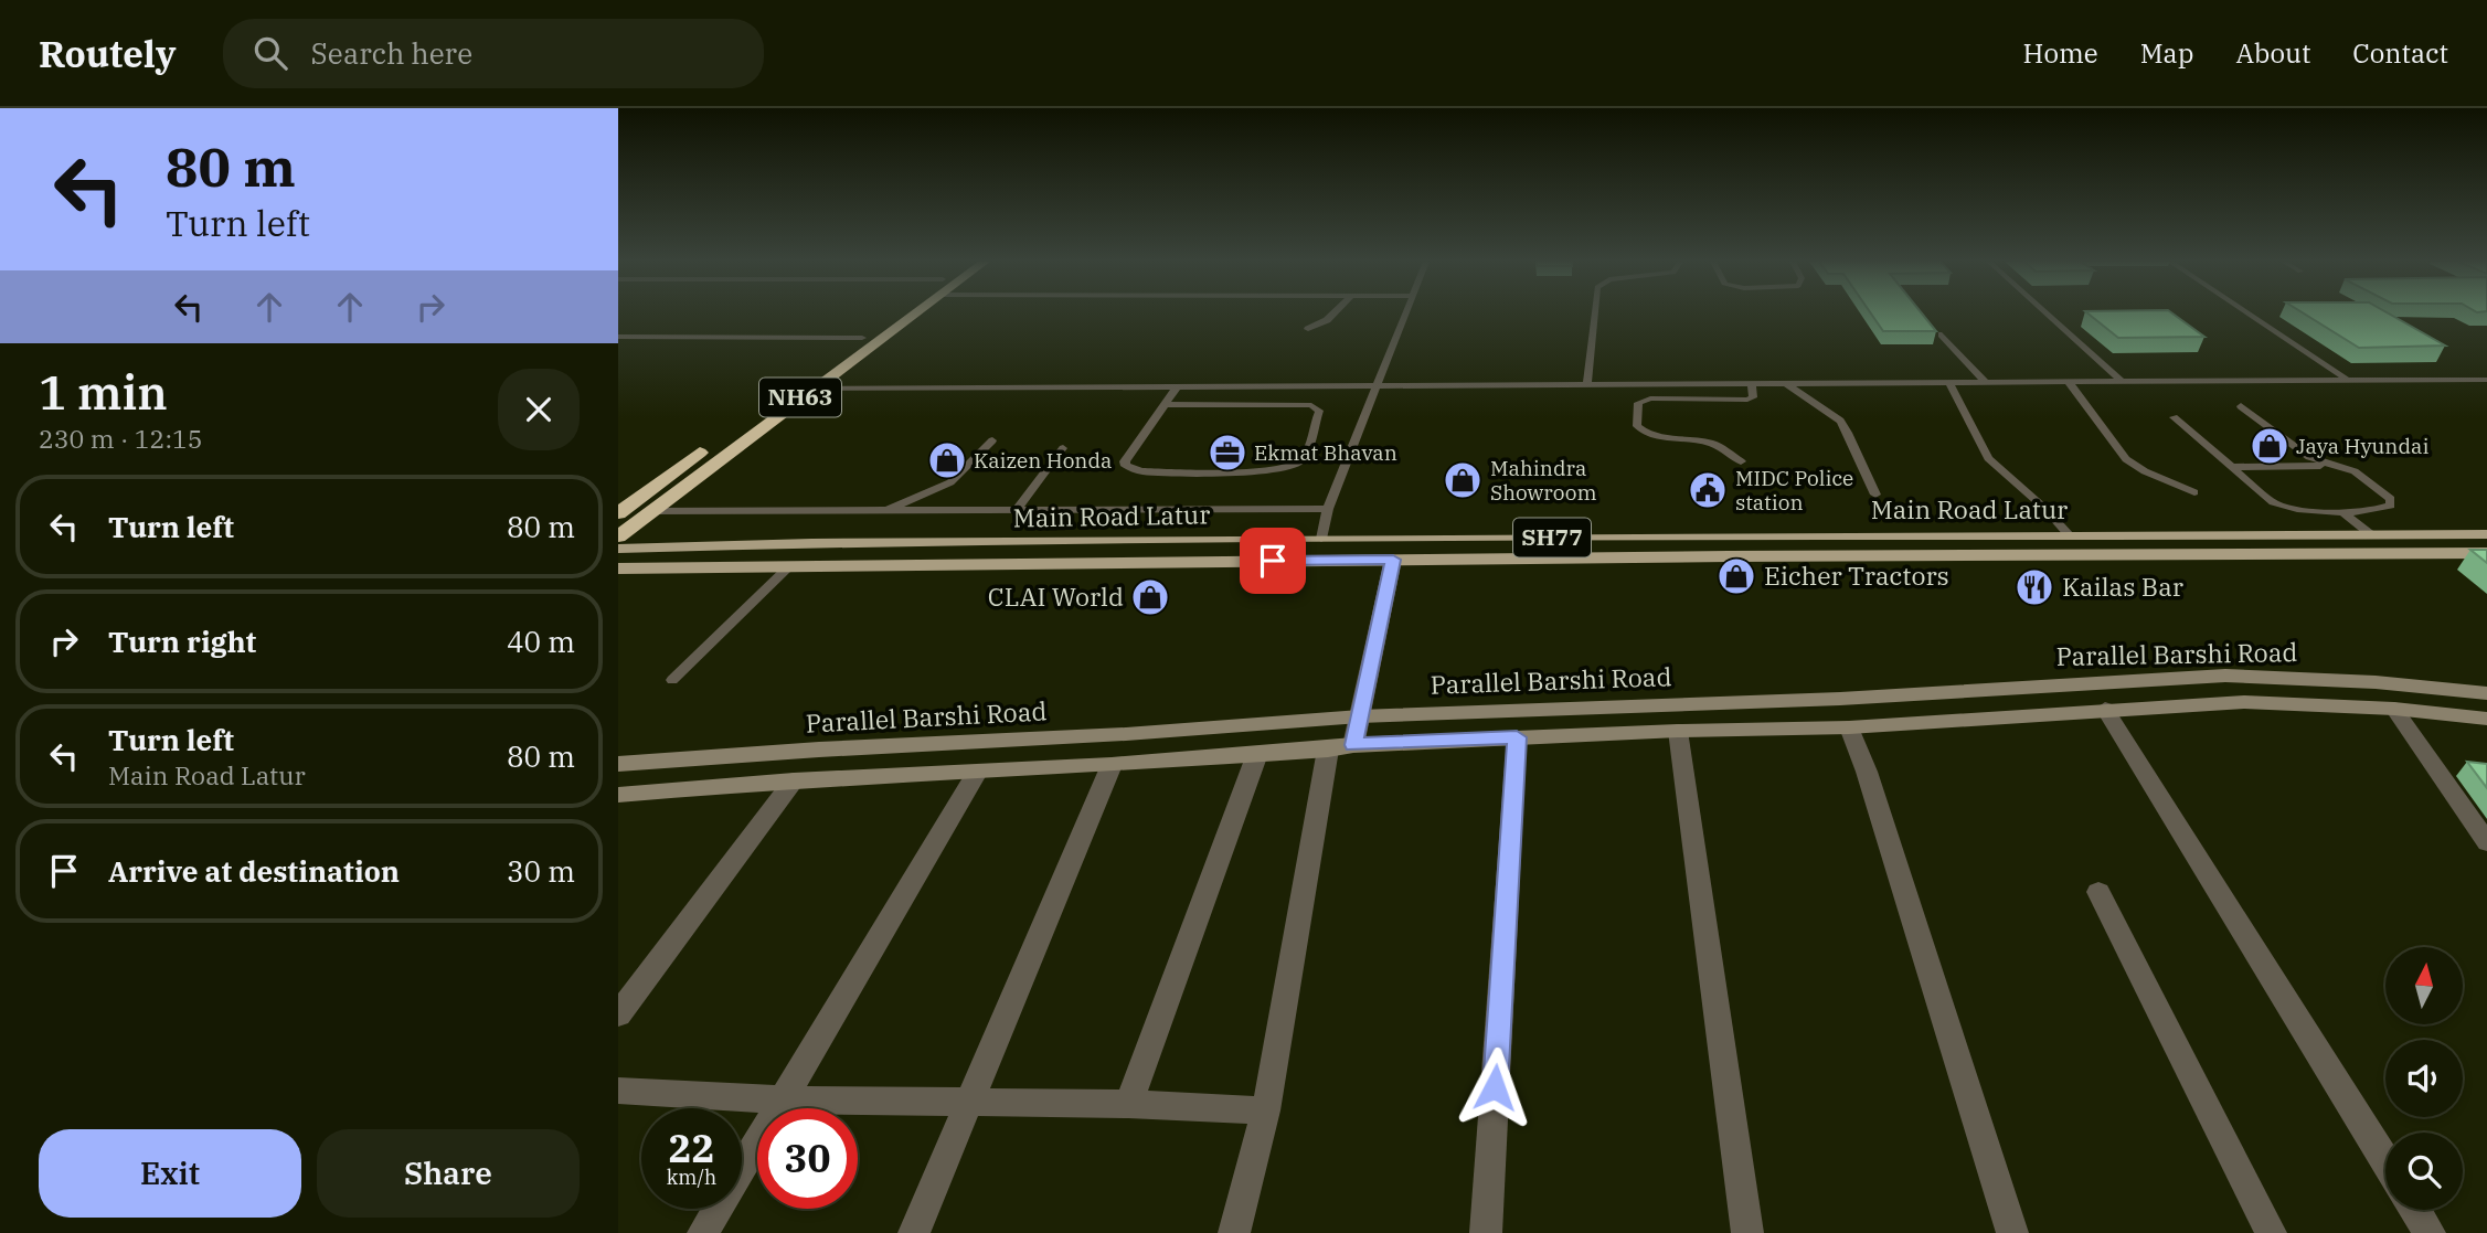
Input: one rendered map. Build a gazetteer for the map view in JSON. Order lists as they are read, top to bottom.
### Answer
{
  "streets": {
    "highway": ["NH63"],
    "main road": ["Main Road Latur", "SH77"],
    "street": ["Parallel Barshi Road"]
  },
  "places": {
    "shop": [
      "Jaya Hyundai",
      "Kaizen Honda",
      "Mahindra Showroom",
      "Eicher Tractors",
      "CLAI World"
    ],
    "office": ["Ekmat Bhavan"],
    "public building": ["MIDC Police station"],
    "restaurant": ["Kailas Bar"]
  },
  "north": "top",
  "page": {
    "header": "Routely",
    "search": "Search here",
    "nav": [
      "Home",
      "Map",
      "About",
      "Contact"
    ],
    "turn": ["80 m", "Turn left"],
    "heading": ["1 min", "230 m · 12:15"],
    "list": [
      {
        "name": "Turn left",
        "value": "80 m"
      },
      {
        "name": "Turn right",
        "value": "40 m"
      },
      {
        "name": "Turn left",
        "note": "Main Road Latur",
        "value": "80 m"
      },
      {
        "name": "Arrive at destination",
        "value": "30 m"
      }
    ],
    "speed": "22 km/h",
    "limit": "30",
    "buttons": ["Exit", "Share"]
  }
}
